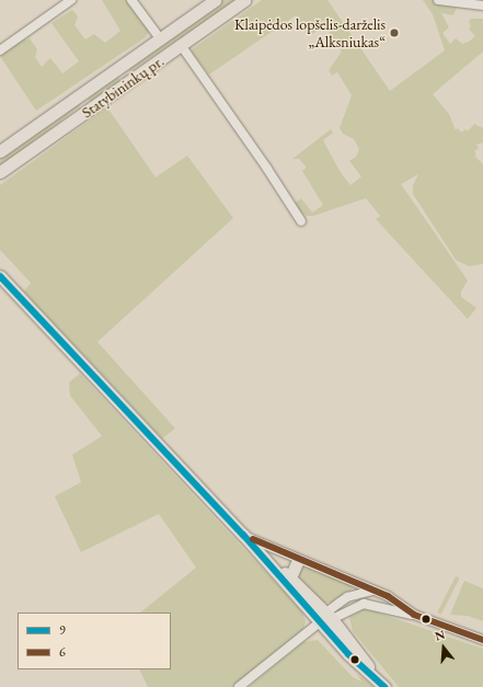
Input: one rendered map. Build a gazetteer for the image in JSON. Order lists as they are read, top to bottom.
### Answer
{
  "streets": {
    "main road": ["Statybininkų pr."]
  },
  "places": ["Klaipėdos lopšelis-darželis „Alksniukas“"],
  "lines": ["transit line 9", "transit line 6"],
  "legend": ["9", "6"],
  "north": "top"
}
